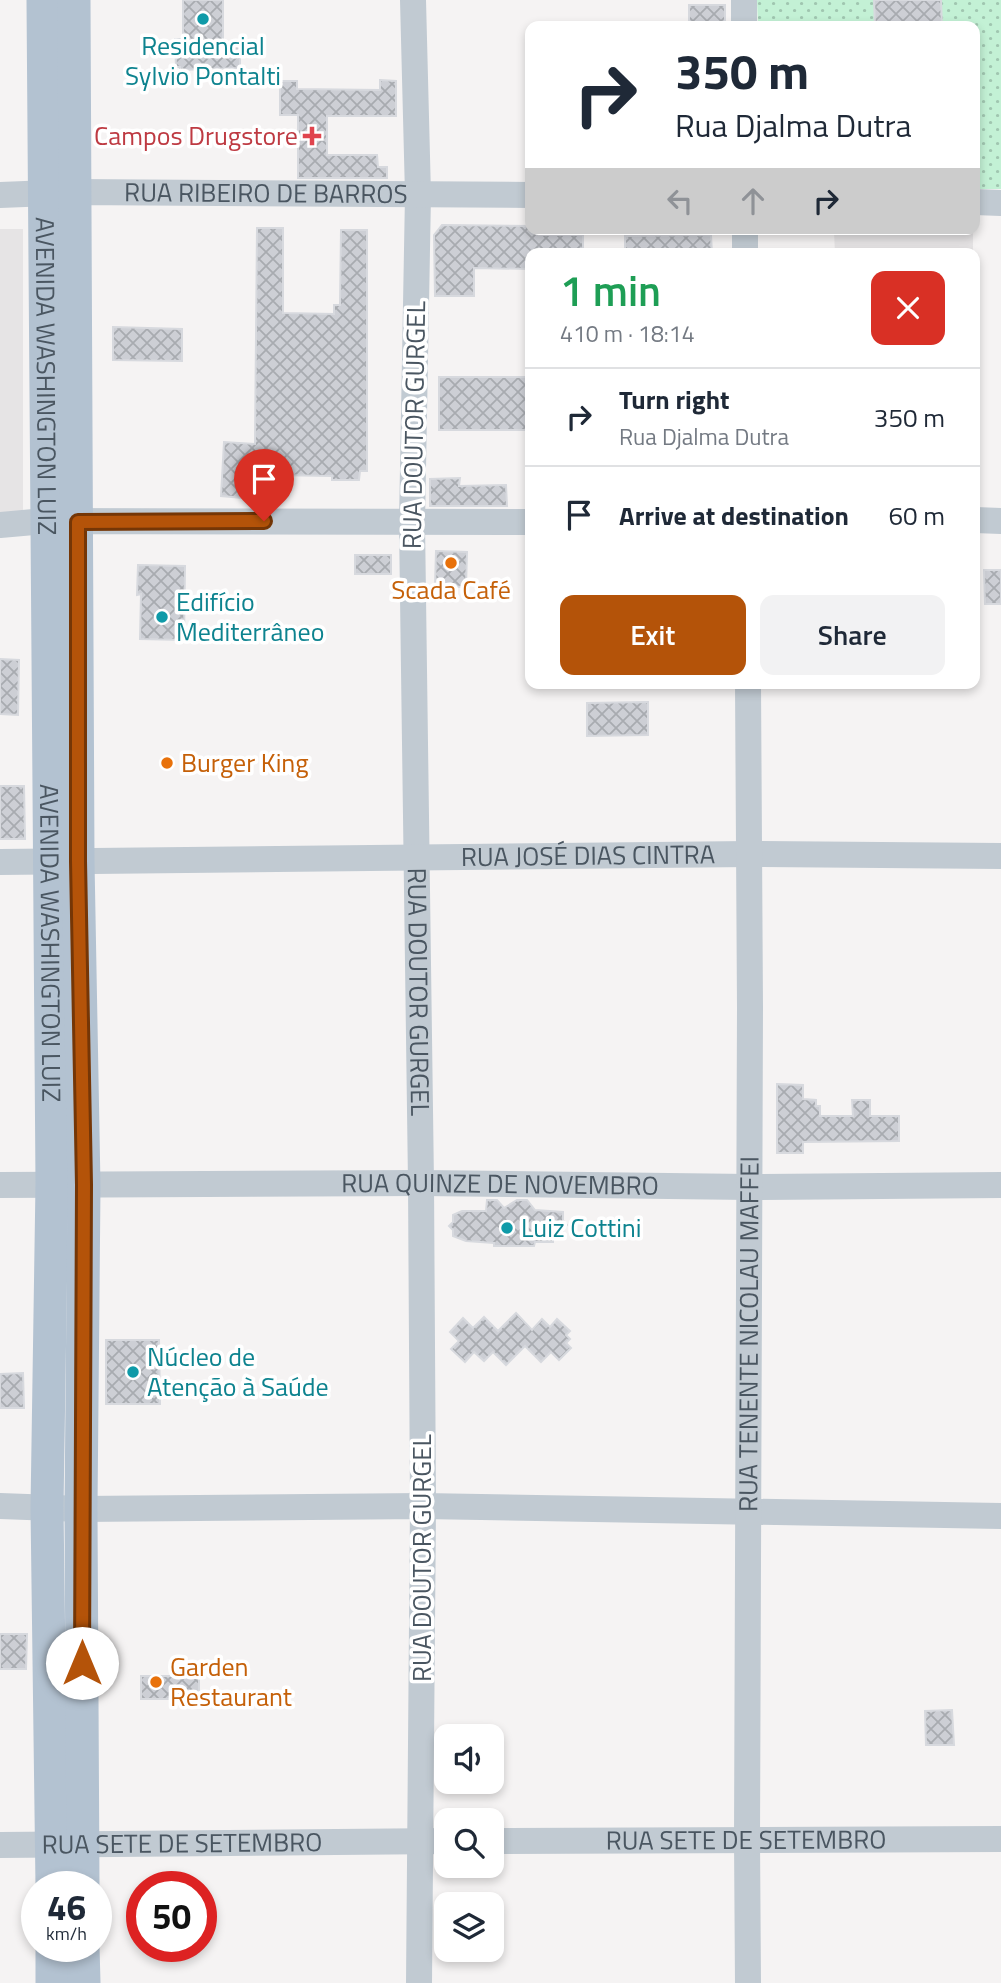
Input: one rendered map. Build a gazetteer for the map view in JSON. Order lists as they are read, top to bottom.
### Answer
{
  "streets": {
    "main road": ["AVENIDA WASHINGTON LUIZ"],
    "street": [
      "RUA RIBEIRO DE BARROS",
      "RUA DOUTOR GURGEL",
      "RUA JOSÉ DIAS CINTRA",
      "RUA QUINZE DE NOVEMBRO",
      "RUA TENENTE NICOLAU MAFFEI",
      "RUA SETE DE SETEMBRO"
    ]
  },
  "crossings": [
    ["RUA RIBEIRO DE BARROS", "AVENIDA WASHINGTON LUIZ"],
    ["RUA RIBEIRO DE BARROS", "RUA DOUTOR GURGEL"],
    ["AVENIDA WASHINGTON LUIZ", "RUA JOSÉ DIAS CINTRA"],
    ["AVENIDA WASHINGTON LUIZ", "RUA QUINZE DE NOVEMBRO"],
    ["AVENIDA WASHINGTON LUIZ", "RUA SETE DE SETEMBRO"],
    ["RUA DOUTOR GURGEL", "RUA JOSÉ DIAS CINTRA"],
    ["RUA DOUTOR GURGEL", "RUA QUINZE DE NOVEMBRO"],
    ["RUA DOUTOR GURGEL", "RUA SETE DE SETEMBRO"],
    ["RUA JOSÉ DIAS CINTRA", "RUA TENENTE NICOLAU MAFFEI"],
    ["RUA QUINZE DE NOVEMBRO", "RUA TENENTE NICOLAU MAFFEI"],
    ["RUA TENENTE NICOLAU MAFFEI", "RUA SETE DE SETEMBRO"]
  ],
  "places": {
    "other": [
      "Residencial Sylvio Pontalti",
      "Scada Café",
      "Edifício Mediterrâneo",
      "Burger King",
      "Luiz Cottini",
      "Núcleo de Atenção à Saúde",
      "Garden Restaurant"
    ],
    "health": ["Campos Drugstore"]
  },
  "page": {
    "turn": ["350 m", "Rua Djalma Dutra"],
    "heading": ["1 min", "410 m · 18:14"],
    "list": [
      {
        "name": "Turn right",
        "note": "Rua Djalma Dutra",
        "value": "350 m"
      },
      {
        "name": "Arrive at destination",
        "value": "60 m"
      }
    ],
    "buttons": ["Exit", "Share"],
    "speed": "46 km/h",
    "limit": "50"
  }
}
